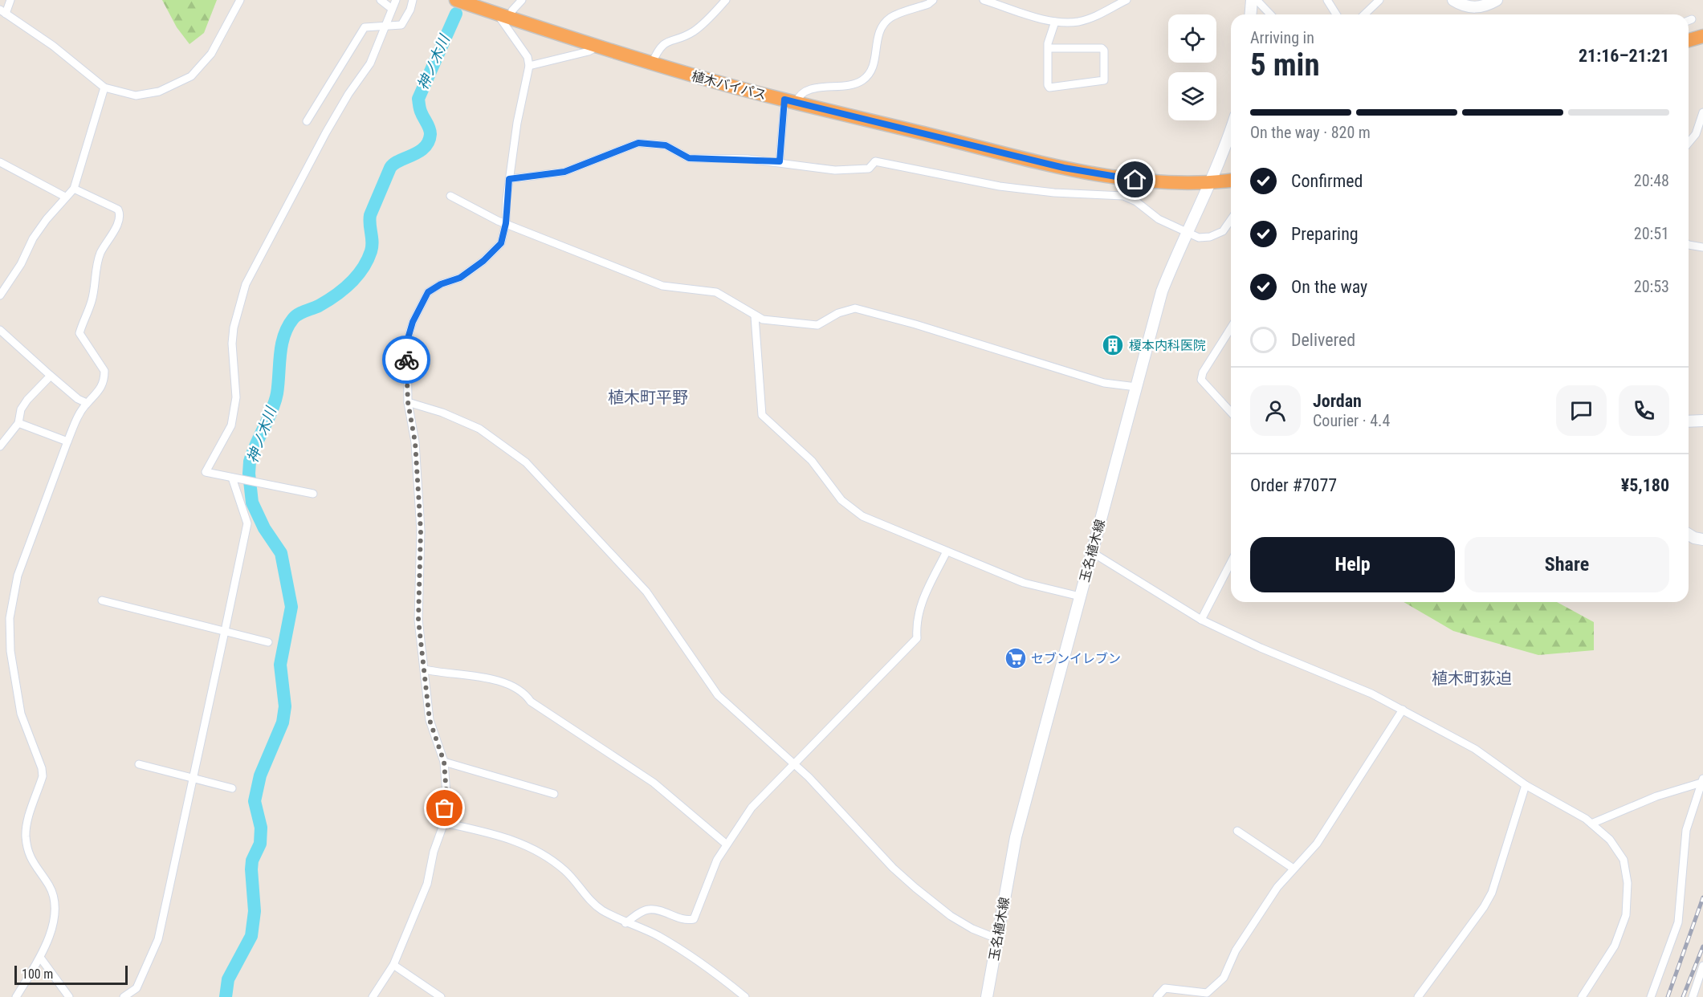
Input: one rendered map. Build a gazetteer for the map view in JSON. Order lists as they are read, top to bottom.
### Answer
{
  "streets": {
    "highway": ["植木バイパス"],
    "main road": ["玉名植木線"]
  },
  "crossings": [
    ["植木バイパス", "玉名植木線"]
  ],
  "districts": ["植木町平野", "植木町荻迫"],
  "water": ["神ノ木川"],
  "places": {
    "building": ["榎本内科医院"],
    "supermarket": ["セブンイレブン"]
  },
  "scale_bar": "100 m",
  "page": {
    "heading": ["5 min", "Arriving in", "21:16–21:21"],
    "panel": [
      "Jordan",
      "Courier · 4.4",
      "Order #7077",
      "¥5,180"
    ],
    "bar": "On the way · 820 m",
    "list": [
      ["Confirmed", "20:48"],
      ["Preparing", "20:51"],
      ["On the way", "20:53"],
      "Delivered"
    ],
    "buttons": ["Help", "Share"],
    "scale": "100 m"
  }
}
